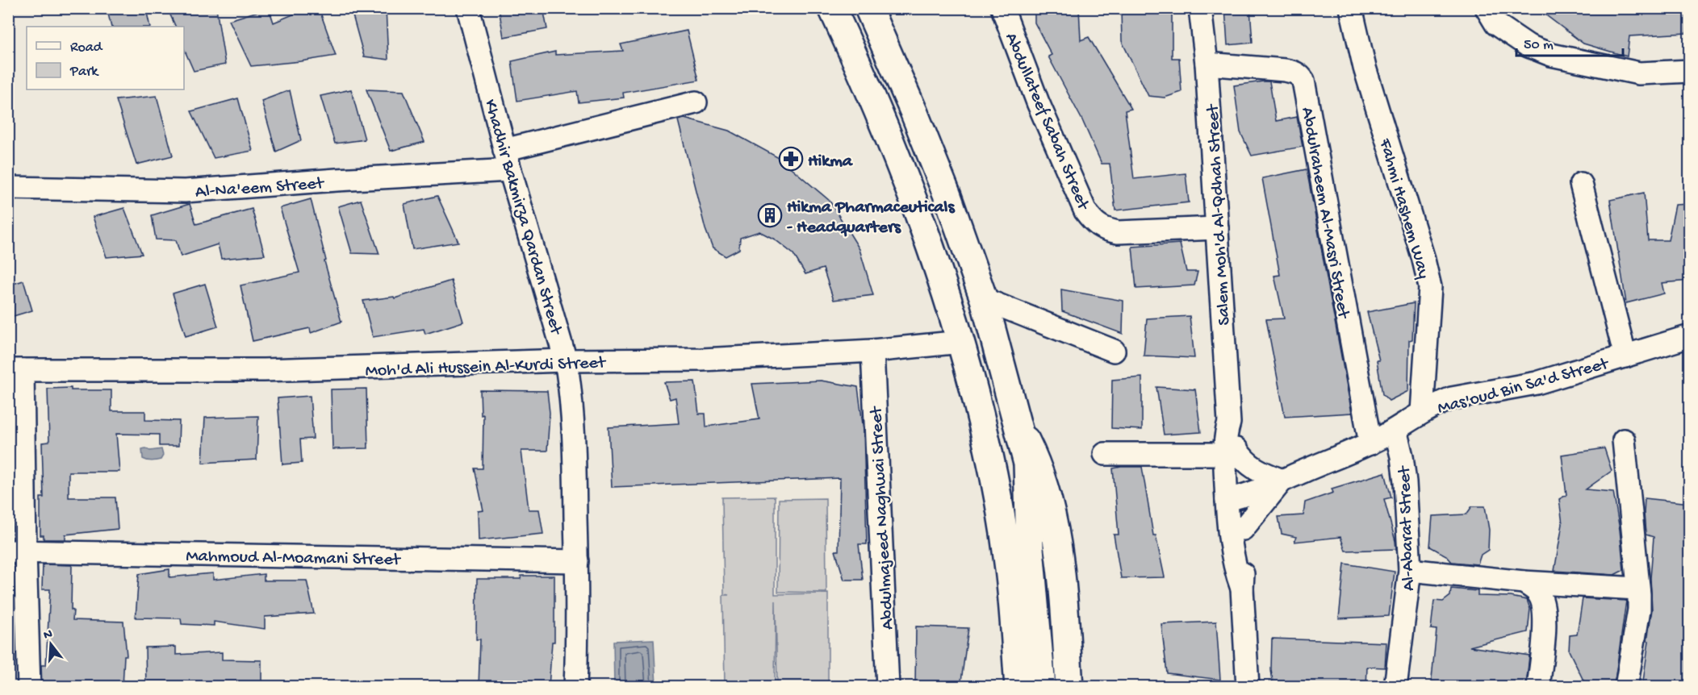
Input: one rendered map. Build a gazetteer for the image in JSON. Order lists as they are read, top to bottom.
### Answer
{
  "streets": {
    "street": [
      "Abdullateef Sabah Street",
      "Al-Na'eem Street",
      "Fahmi Hashem Way",
      "Abdulraheem Al-Masri Street",
      "Salem Moh'd Al-Qdhah Street",
      "Khadhir Bakmirza Qardan Street",
      "Moh'd Ali Hussein Al-Kurdi Street",
      "Mas'oud Bin Sa'd Street",
      "Abdulmajeed Naghwai Street",
      "Al-Abarat Street",
      "Mahmoud Al-Moamani Street"
    ]
  },
  "crossings": [
    ["Abdullateef Sabah Street", "Salem Moh'd Al-Qdhah Street"],
    ["Al-Na'eem Street", "Khadhir Bakmirza Qardan Street"],
    ["Fahmi Hashem Way", "Mas'oud Bin Sa'd Street"],
    ["Abdulraheem Al-Masri Street", "Salem Moh'd Al-Qdhah Street"],
    ["Abdulraheem Al-Masri Street", "Mas'oud Bin Sa'd Street"],
    ["Salem Moh'd Al-Qdhah Street", "Mas'oud Bin Sa'd Street"],
    ["Khadhir Bakmirza Qardan Street", "Moh'd Ali Hussein Al-Kurdi Street"],
    ["Khadhir Bakmirza Qardan Street", "Mahmoud Al-Moamani Street"],
    ["Moh'd Ali Hussein Al-Kurdi Street", "Abdulmajeed Naghwai Street"],
    ["Mas'oud Bin Sa'd Street", "Al-Abarat Street"]
  ],
  "places": {
    "pharmacy": ["Hikma"],
    "building": ["Hikma Pharmaceuticals - Headquarters"]
  },
  "legend": ["Road", "Park"],
  "scale_bar": "50 m",
  "north": "top"
}
